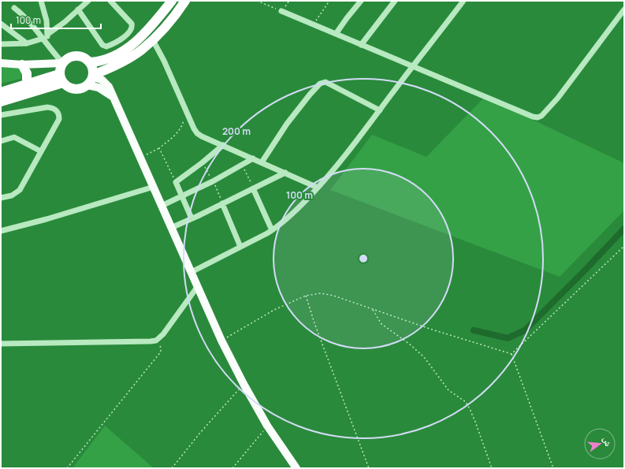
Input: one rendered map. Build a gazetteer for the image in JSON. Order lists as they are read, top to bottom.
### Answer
{
  "scale_bar": "100 m",
  "north": "right",
  "rings": ["200 m", "100 m"]
}
